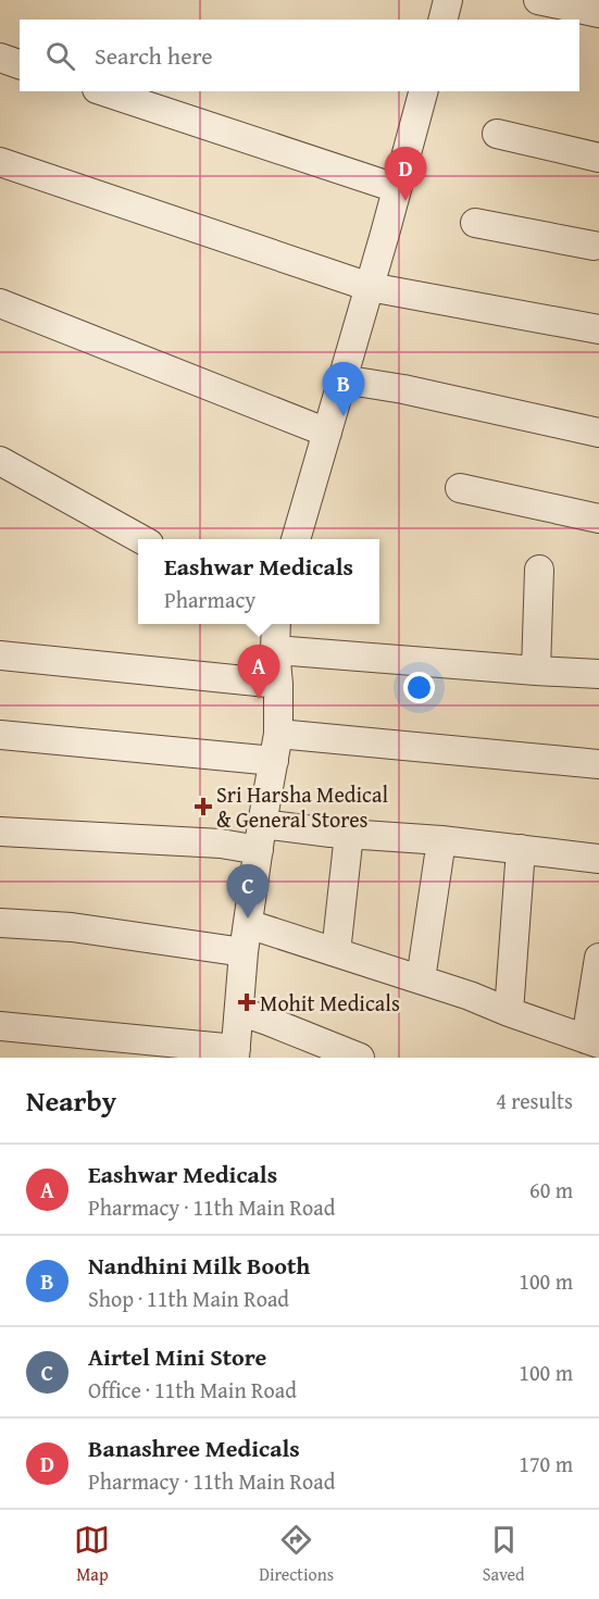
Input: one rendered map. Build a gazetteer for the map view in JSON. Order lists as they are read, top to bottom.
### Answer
{
  "places": {
    "health": ["Sri Harsha Medical & General Stores", "Mohit Medicals"]
  },
  "page": {
    "search": "Search here",
    "pins": [
      "D",
      "B",
      "A",
      "C"
    ],
    "popup": ["Eashwar Medicals", "Pharmacy"],
    "heading": ["Nearby", "4 results"],
    "list": [
      {
        "mark": "A",
        "name": "Eashwar Medicals",
        "note": "Pharmacy · 11th Main Road",
        "value": "60 m"
      },
      {
        "mark": "B",
        "name": "Nandhini Milk Booth",
        "note": "Shop · 11th Main Road",
        "value": "100 m"
      },
      {
        "mark": "C",
        "name": "Airtel Mini Store",
        "note": "Office · 11th Main Road",
        "value": "100 m"
      },
      {
        "mark": "D",
        "name": "Banashree Medicals",
        "note": "Pharmacy · 11th Main Road",
        "value": "170 m"
      }
    ],
    "nav": ["Map", "Directions", "Saved"]
  }
}
